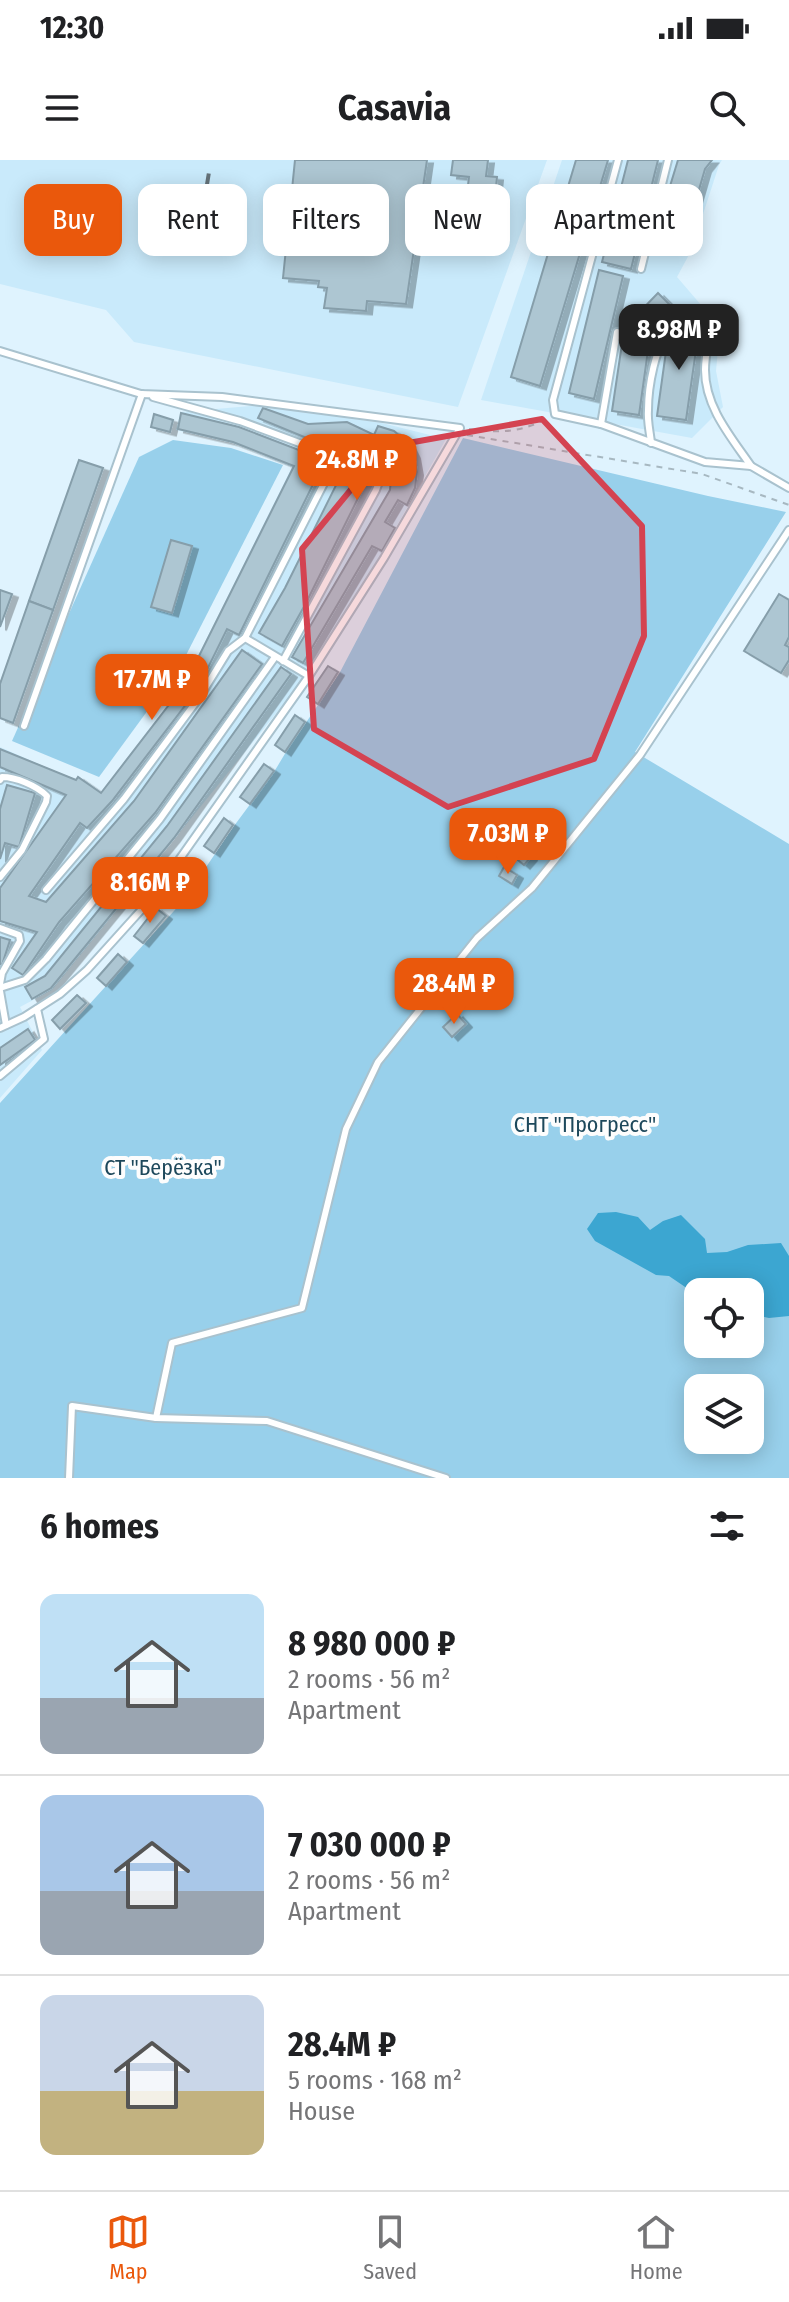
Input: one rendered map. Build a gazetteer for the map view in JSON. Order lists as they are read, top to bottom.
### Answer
{
  "parks": ["СНТ \"Прогресс\"", "СТ \"Берёзка\""],
  "page": {
    "status": "12:30",
    "header": "Casavia",
    "chip": [
      "Buy",
      "Rent",
      "Filters",
      "New",
      "Apartment"
    ],
    "price": [
      "8.98M ₽",
      "24.8M ₽",
      "17.7M ₽",
      "7.03M ₽",
      "8.16M ₽",
      "28.4M ₽"
    ],
    "heading": "6 homes",
    "list": [
      {
        "name": "8 980 000 ₽",
        "note": "2 rooms · 56 m² · Apartment"
      },
      {
        "name": "7 030 000 ₽",
        "note": "2 rooms · 56 m² · Apartment"
      },
      {
        "name": "28.4M ₽",
        "note": "5 rooms · 168 m² · House"
      }
    ],
    "tabs": ["Map", "Saved", "Home"]
  }
}
